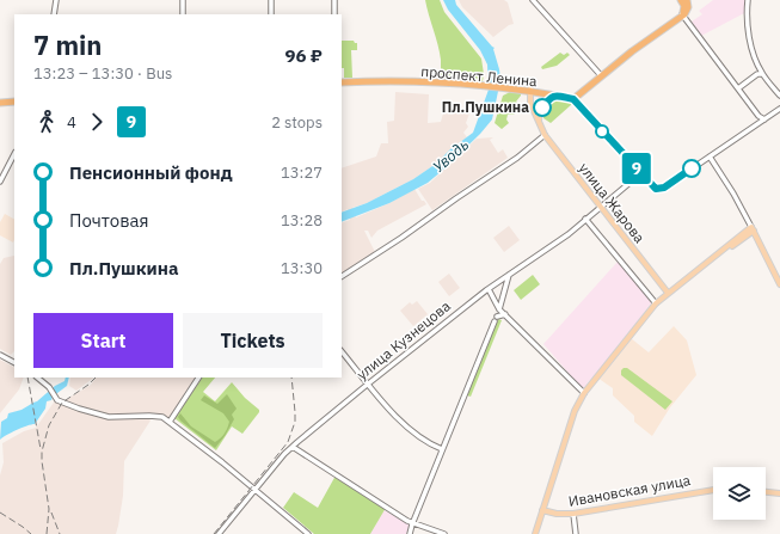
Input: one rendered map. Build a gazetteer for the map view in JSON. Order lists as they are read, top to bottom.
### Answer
{
  "streets": {
    "highway": ["проспект Ленина"],
    "main road": ["улица Жарова", "улица Кузнецова", "Ивановская улица"]
  },
  "crossings": [
    ["проспект Ленина", "улица Жарова"],
    ["улица Жарова", "улица Кузнецова"]
  ],
  "water": ["Уводь"],
  "places": ["Пл.Пушкина"],
  "lines": ["bus line 9"],
  "page": {
    "on_map": "9",
    "heading": ["7 min", "13:23 – 13:30 · Bus", "96 ₽"],
    "legs": ["4", "9", "2 stops"],
    "list": [
      {
        "name": "Пенсионный фонд",
        "value": "13:27"
      },
      {
        "name": "Почтовая",
        "value": "13:28"
      },
      {
        "name": "Пл.Пушкина",
        "value": "13:30"
      }
    ],
    "buttons": ["Start", "Tickets"]
  }
}
